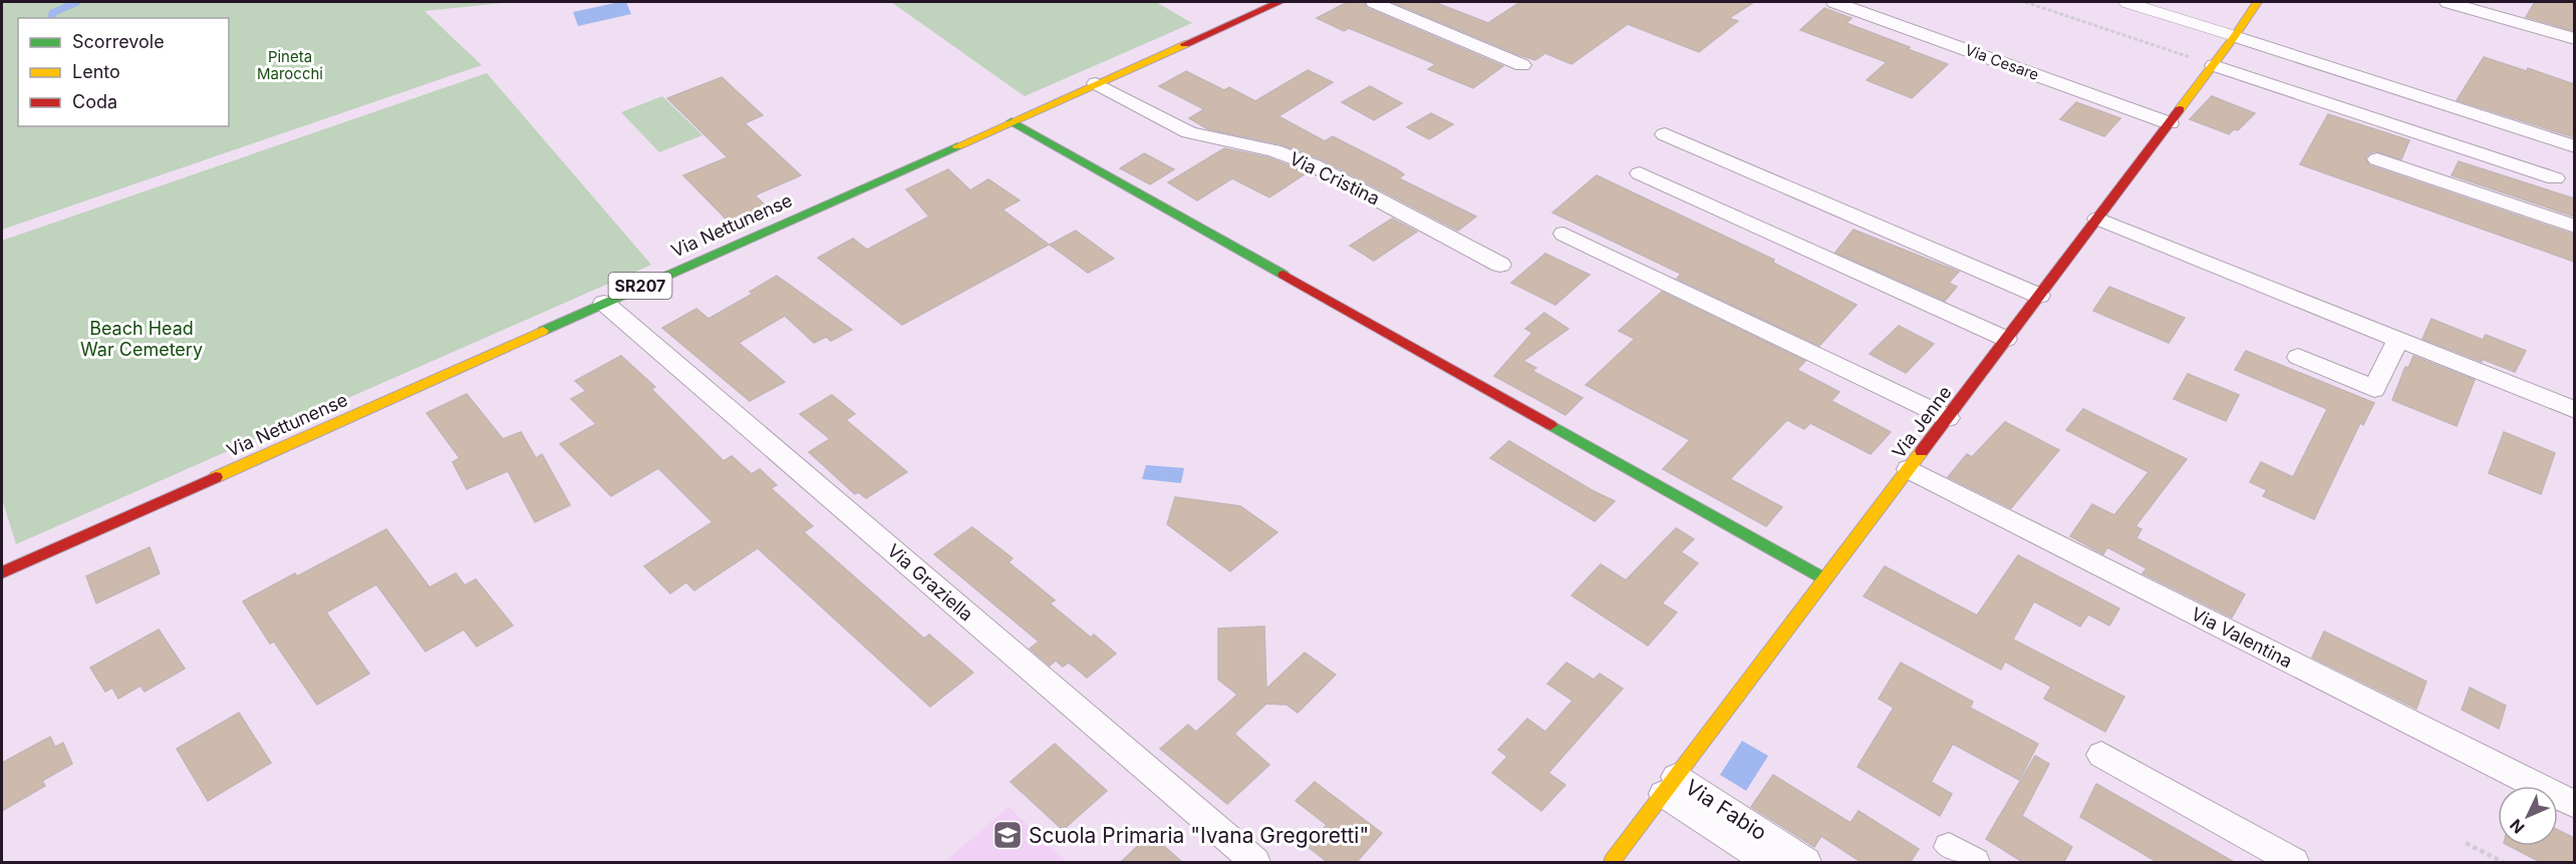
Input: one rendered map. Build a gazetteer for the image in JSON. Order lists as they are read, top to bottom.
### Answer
{
  "streets": {
    "street": [
      "Via Cesare",
      "Via Cristina",
      "Via Nettunense",
      "SR207",
      "Via Jenne",
      "Via Graziella",
      "Via Valentina",
      "Via Fabio"
    ]
  },
  "crossings": [
    ["Via Cesare", "Via Jenne"],
    ["Via Cristina", "Via Nettunense"],
    ["Via Nettunense", "Via Graziella"],
    ["Via Jenne", "Via Valentina"],
    ["Via Jenne", "Via Fabio"]
  ],
  "parks": ["Pineta Marocchi", "Beach Head War Cemetery"],
  "places": {
    "school or university": ["Scuola Primaria \"Ivana Gregoretti\""]
  },
  "legend": ["Scorrevole", "Lento", "Coda"],
  "north": "bottom left"
}
